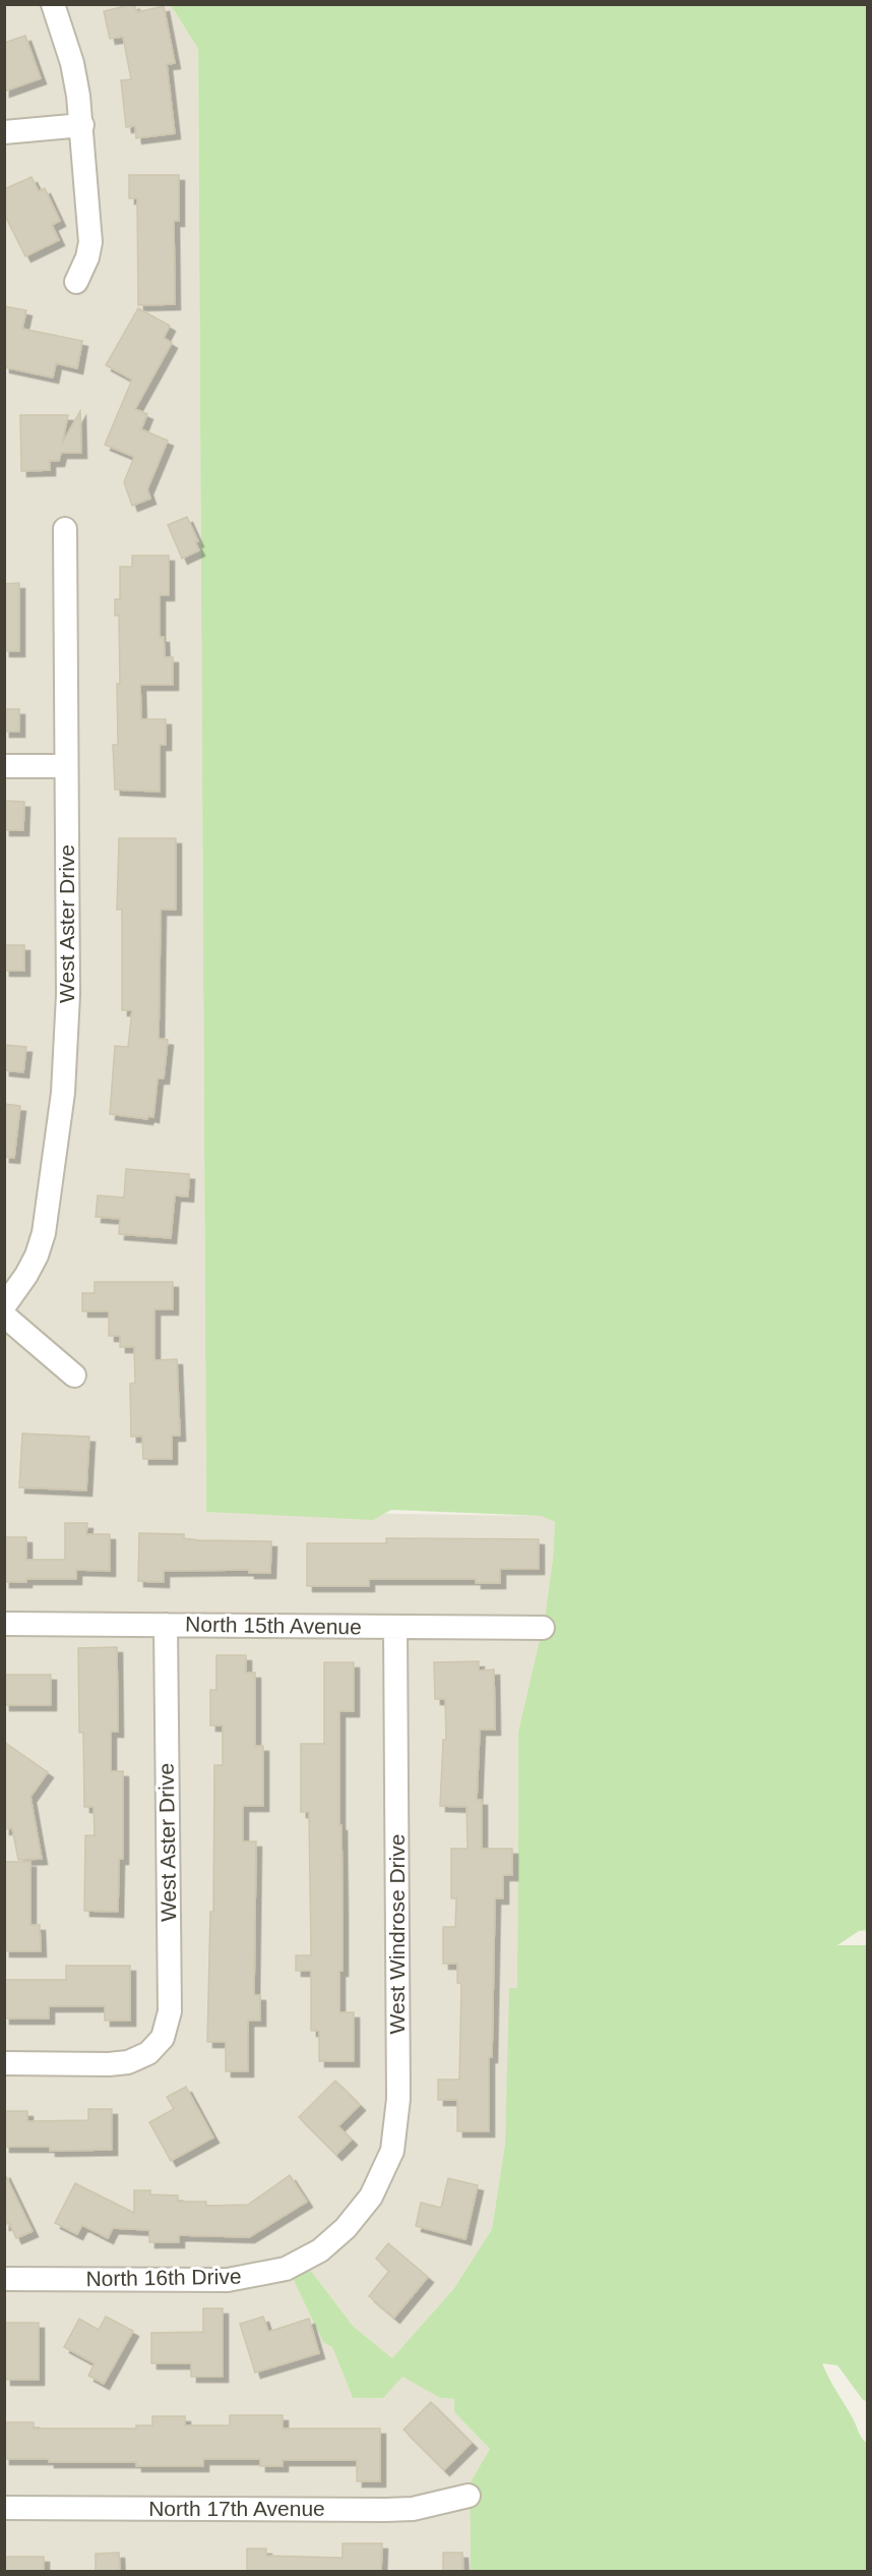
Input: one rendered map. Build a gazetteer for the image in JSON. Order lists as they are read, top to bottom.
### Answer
{
  "streets": {
    "street": [
      "West Aster Drive",
      "North 15th Avenue",
      "West Windrose Drive",
      "North 16th Drive",
      "North 17th Avenue"
    ]
  },
  "crossings": [
    ["West Aster Drive", "North 15th Avenue"],
    ["North 15th Avenue", "West Windrose Drive"],
    ["West Windrose Drive", "North 16th Drive"]
  ]
}
